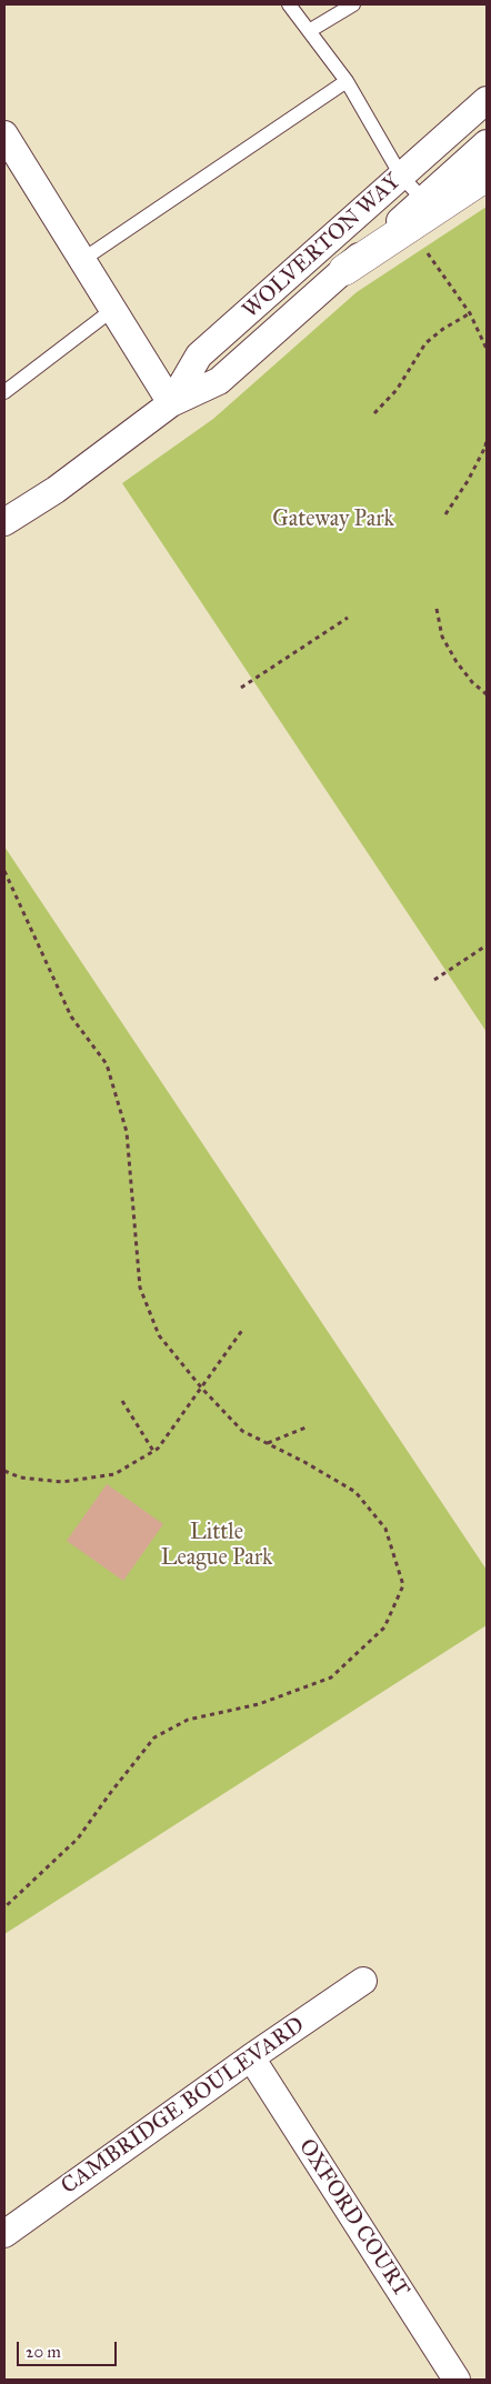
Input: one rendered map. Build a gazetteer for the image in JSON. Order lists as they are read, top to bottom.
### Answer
{
  "streets": {
    "street": ["WOLVERTON WAY", "CAMBRIDGE BOULEVARD", "OXFORD COURT"]
  },
  "crossings": [
    ["CAMBRIDGE BOULEVARD", "OXFORD COURT"]
  ],
  "parks": ["Gateway Park", "Little League Park"],
  "scale_bar": "20 m"
}
